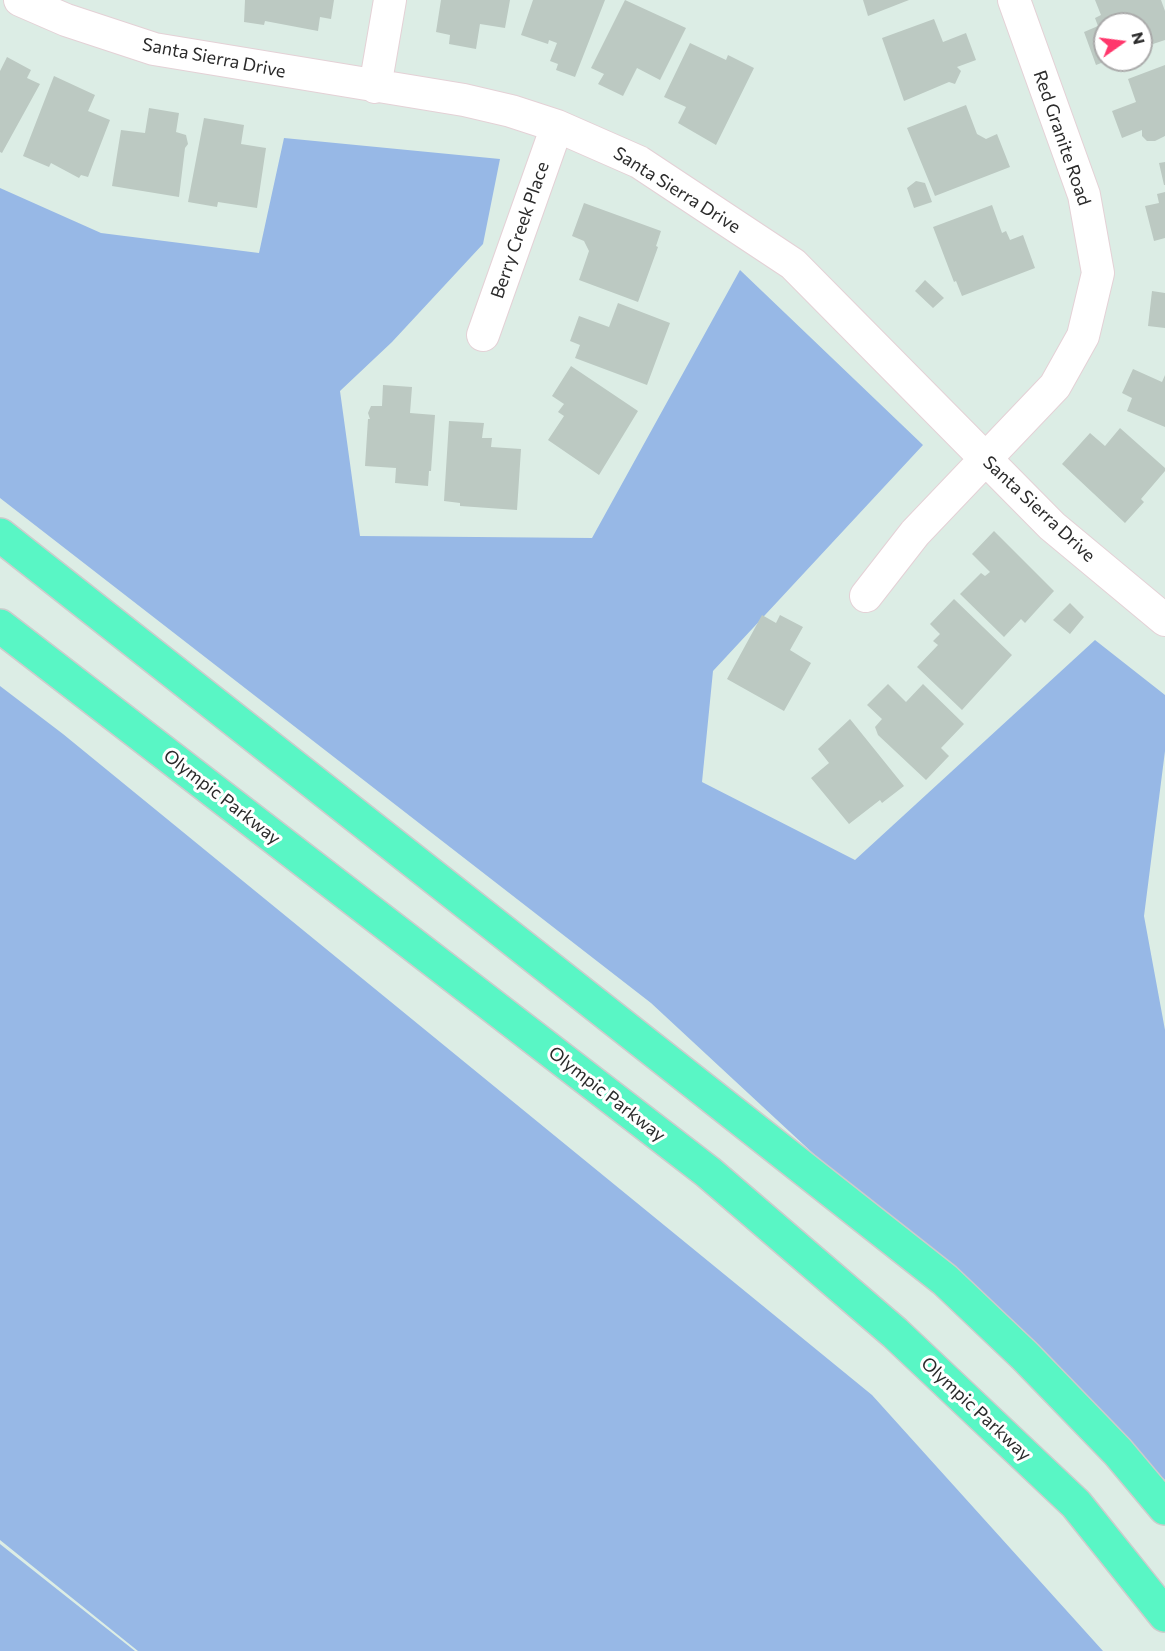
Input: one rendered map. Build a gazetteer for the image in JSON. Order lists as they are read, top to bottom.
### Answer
{
  "streets": {
    "main road": ["Olympic Parkway"],
    "street": ["Santa Sierra Drive", "Red Granite Road", "Berry Creek Place"]
  },
  "crossings": [
    ["Santa Sierra Drive", "Red Granite Road"],
    ["Santa Sierra Drive", "Berry Creek Place"]
  ],
  "north": "right"
}
